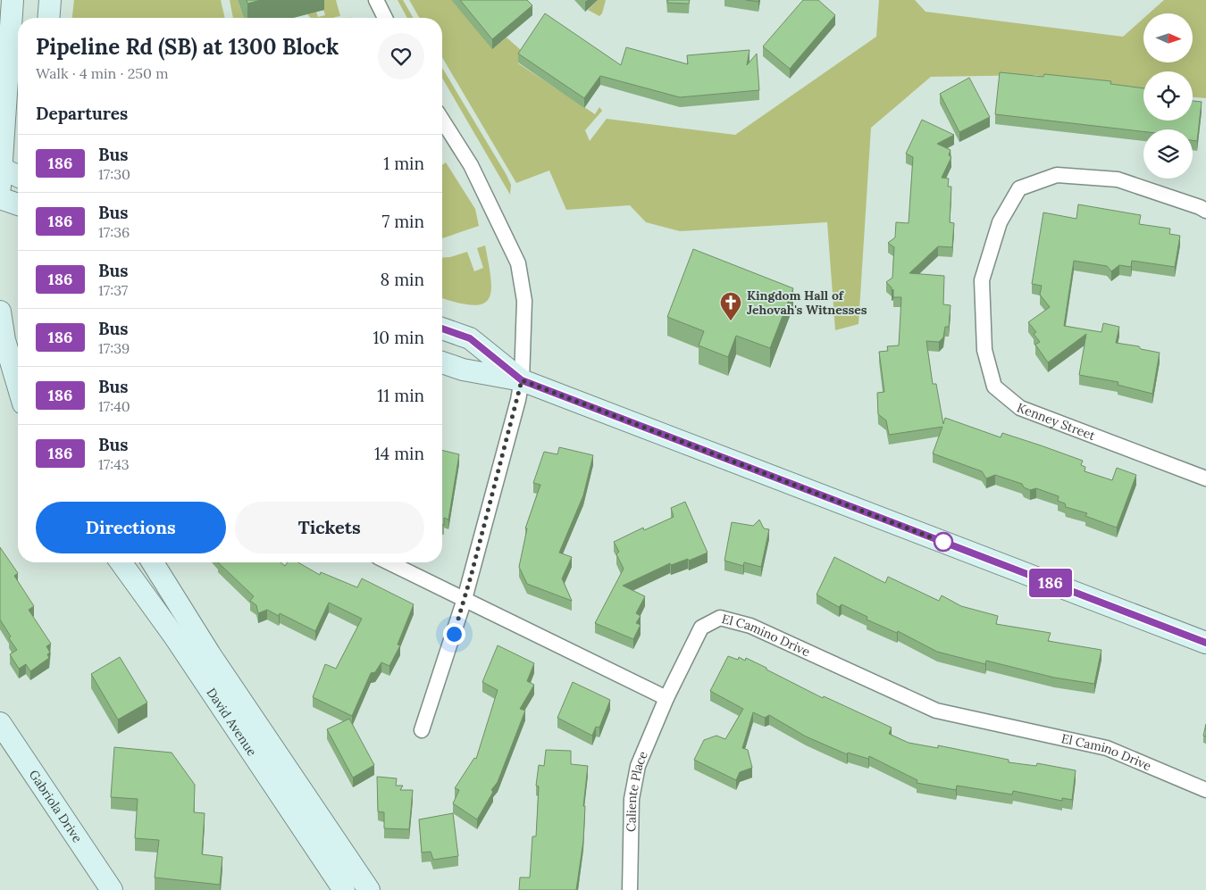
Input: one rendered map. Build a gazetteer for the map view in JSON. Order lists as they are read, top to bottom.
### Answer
{
  "streets": {
    "main road": ["David Avenue", "Gabriola Drive"],
    "street": ["Kenney Street", "El Camino Drive", "Caliente Place"]
  },
  "crossings": [
    ["El Camino Drive", "Caliente Place"]
  ],
  "places": {
    "church": ["Kingdom Hall of Jehovah's Witnesses"]
  },
  "lines": ["bus line 186"],
  "north": "right",
  "page": {
    "on_map": "186",
    "heading": [
      ["Pipeline Rd (SB) at 1300 Block", "Walk · 4 min · 250 m"],
      "Departures"
    ],
    "list": [
      {
        "mark": "186",
        "name": "Bus",
        "note": "17:30",
        "value": "1 min"
      },
      {
        "mark": "186",
        "name": "Bus",
        "note": "17:36",
        "value": "7 min"
      },
      {
        "mark": "186",
        "name": "Bus",
        "note": "17:37",
        "value": "8 min"
      },
      {
        "mark": "186",
        "name": "Bus",
        "note": "17:39",
        "value": "10 min"
      },
      {
        "mark": "186",
        "name": "Bus",
        "note": "17:40",
        "value": "11 min"
      },
      {
        "mark": "186",
        "name": "Bus",
        "note": "17:43",
        "value": "14 min"
      }
    ],
    "buttons": ["Directions", "Tickets"]
  }
}
